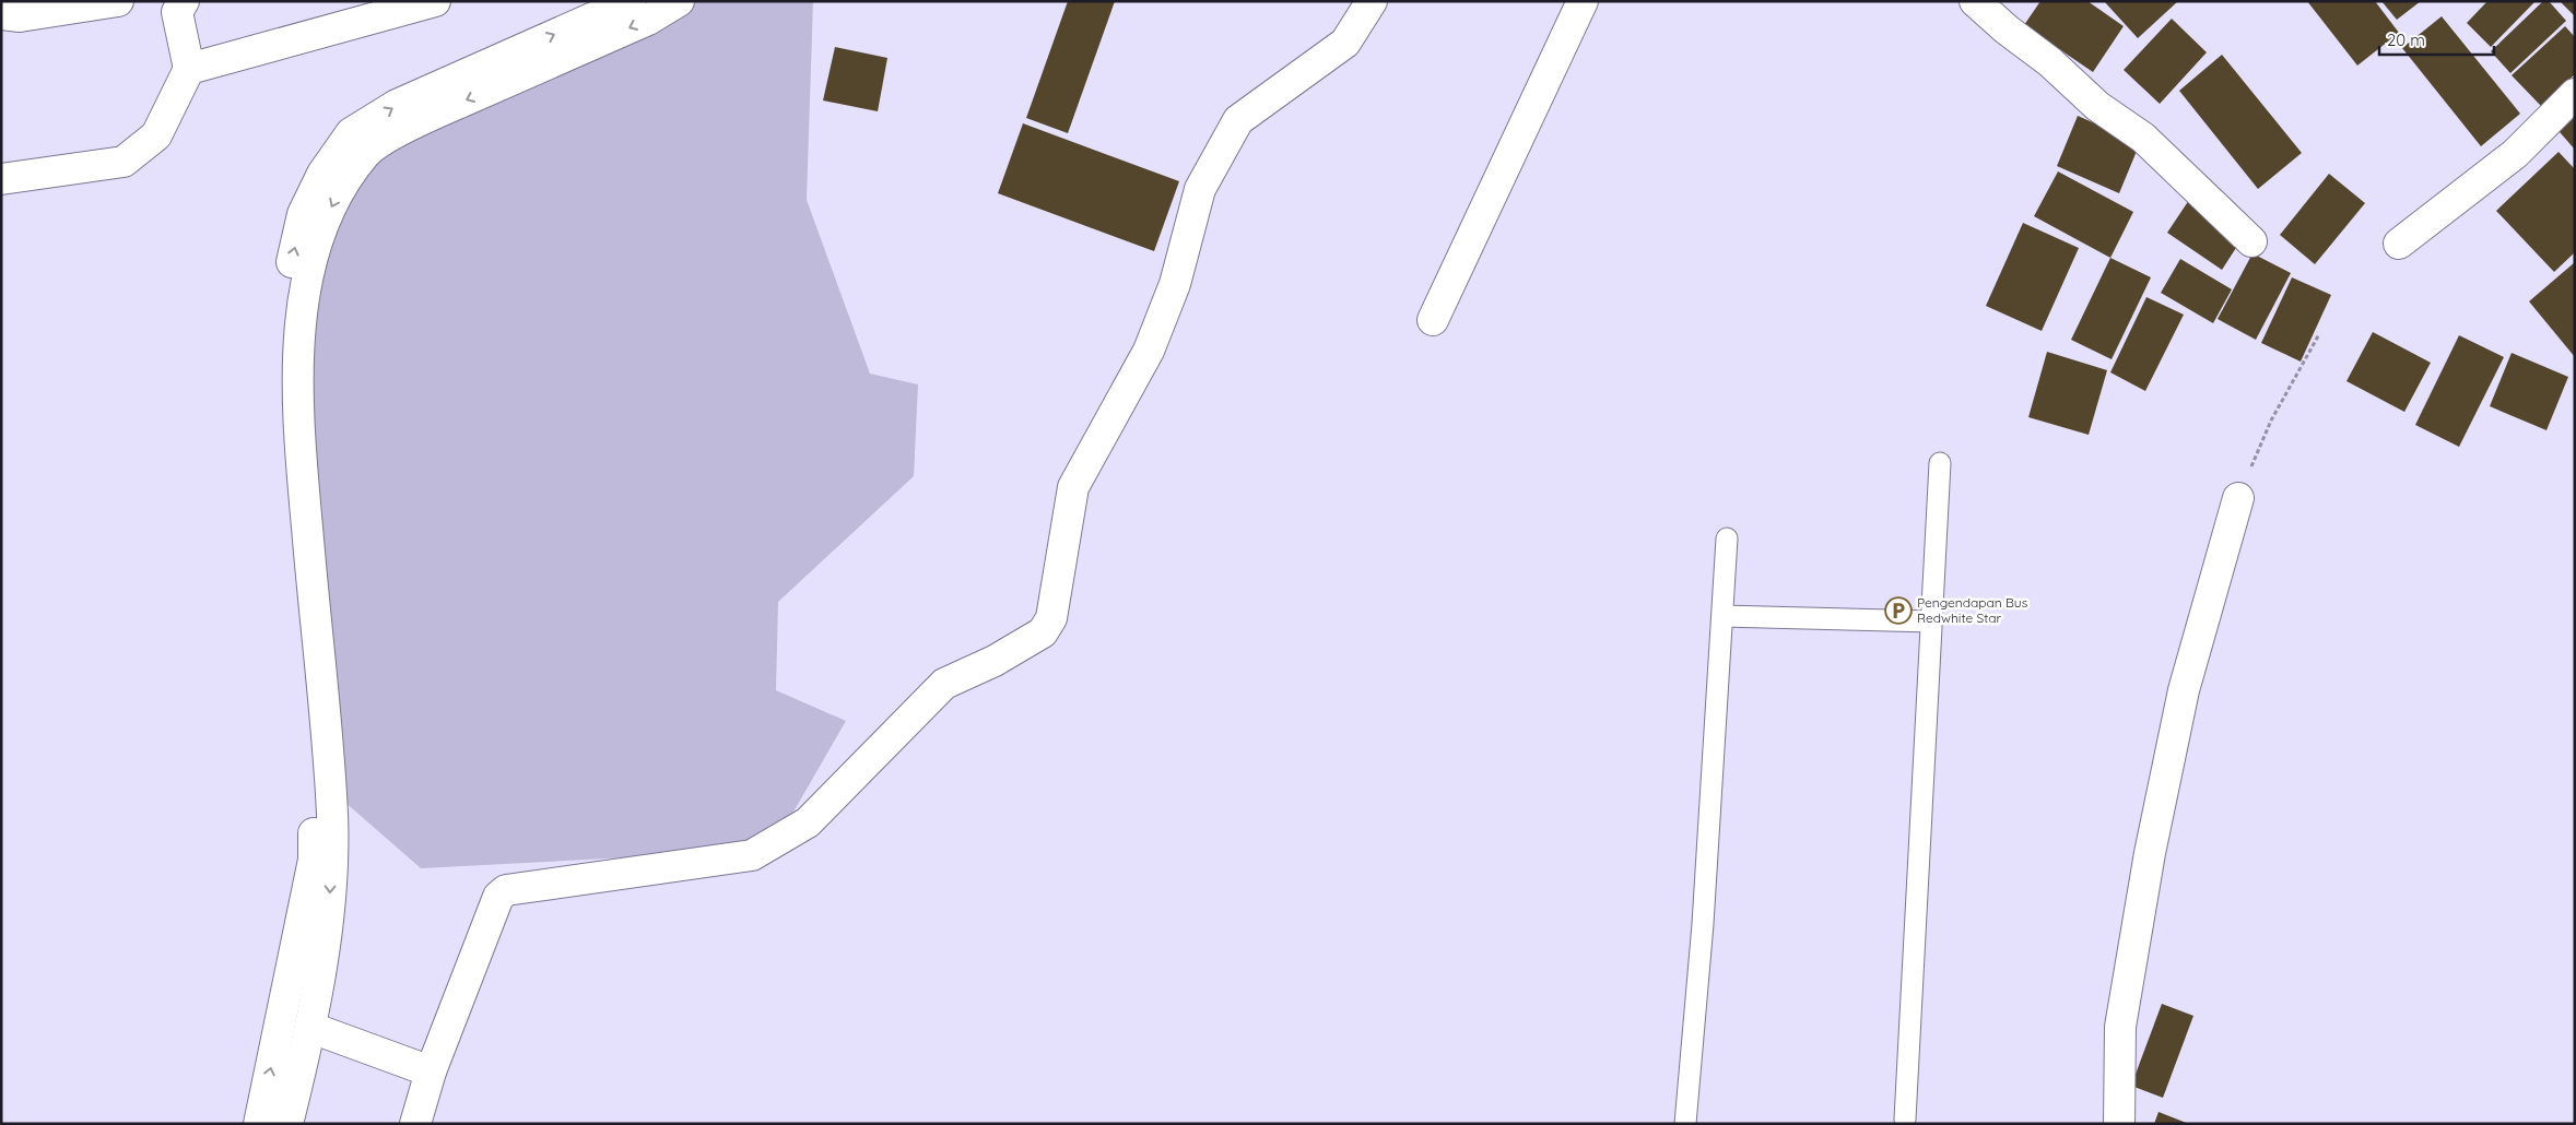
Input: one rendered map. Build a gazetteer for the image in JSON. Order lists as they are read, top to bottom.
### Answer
{
  "places": {
    "parking": ["Pengendapan Bus Redwhite Star"]
  },
  "scale_bar": "20 m"
}
